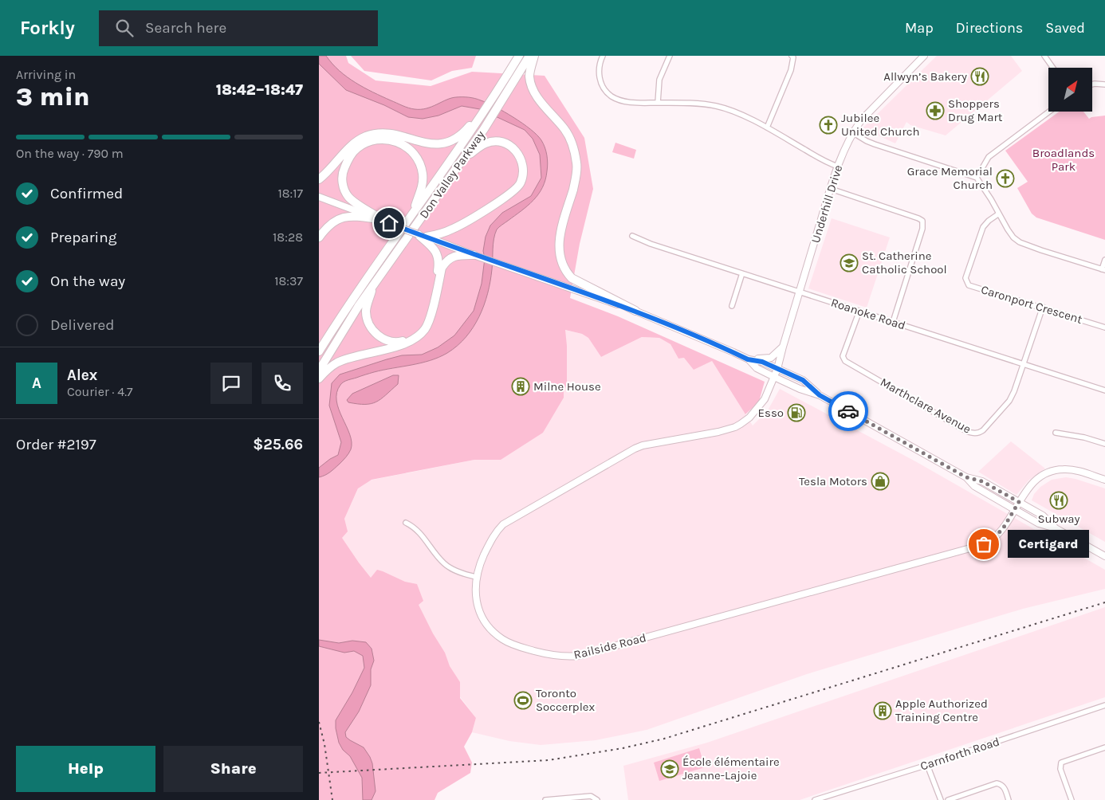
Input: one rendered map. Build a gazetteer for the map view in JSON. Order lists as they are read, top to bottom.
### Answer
{
  "streets": {
    "highway": ["Don Valley Parkway"],
    "street": [
      "Underhill Drive",
      "Caronport Crescent",
      "Roanoke Road",
      "Marthclare Avenue",
      "Railside Road",
      "Carnforth Road"
    ]
  },
  "crossings": [
    ["Underhill Drive", "Roanoke Road"],
    ["Underhill Drive", "Railside Road"],
    ["Roanoke Road", "Marthclare Avenue"]
  ],
  "parks": ["Broadlands Park"],
  "places": {
    "restaurant": ["Allwyn’s Bakery", "Subway"],
    "pharmacy": ["Shoppers Drug Mart"],
    "church": ["Jubilee United Church", "Grace Memorial Church"],
    "school or university": ["St. Catherine Catholic School", "École élémentaire Jeanne-Lajoie"],
    "building": ["Milne House", "Apple Authorized Training Centre"],
    "fuel station": ["Esso"],
    "shop": ["Tesla Motors"],
    "other": ["Certigard"],
    "sports": ["Toronto Soccerplex"]
  },
  "north": "top right",
  "page": {
    "header": "Forkly",
    "search": "Search here",
    "nav": ["Map", "Directions", "Saved"],
    "heading": ["3 min", "Arriving in", "18:42–18:47"],
    "panel": [
      "Alex",
      "Courier · 4.7",
      "Order #2197",
      "$25.66"
    ],
    "bar": "On the way · 790 m",
    "list": [
      ["Confirmed", "18:17"],
      ["Preparing", "18:28"],
      ["On the way", "18:37"],
      "Delivered"
    ],
    "round": "A",
    "bubble": "Certigard",
    "buttons": ["Help", "Share"]
  }
}
